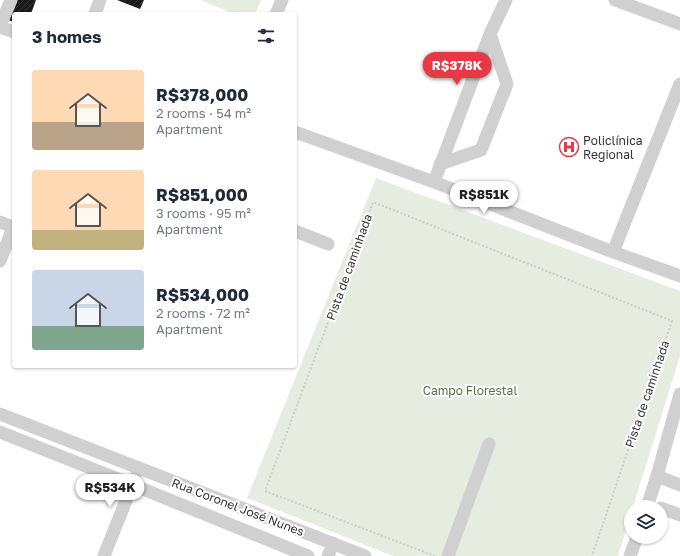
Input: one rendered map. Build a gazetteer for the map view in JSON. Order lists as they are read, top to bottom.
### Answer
{
  "streets": {
    "street": ["Rua Coronel José Nunes"],
    "path": ["Pista de caminhada"]
  },
  "parks": ["Campo Florestal"],
  "places": {
    "hospital": ["Policlínica Regional"]
  },
  "page": {
    "heading": "3 homes",
    "price": ["R$378K", "R$851K", "R$534K"],
    "list": [
      {
        "name": "R$378,000",
        "note": "2 rooms · 54 m² · Apartment"
      },
      {
        "name": "R$851,000",
        "note": "3 rooms · 95 m² · Apartment"
      },
      {
        "name": "R$534,000",
        "note": "2 rooms · 72 m² · Apartment"
      }
    ]
  }
}
